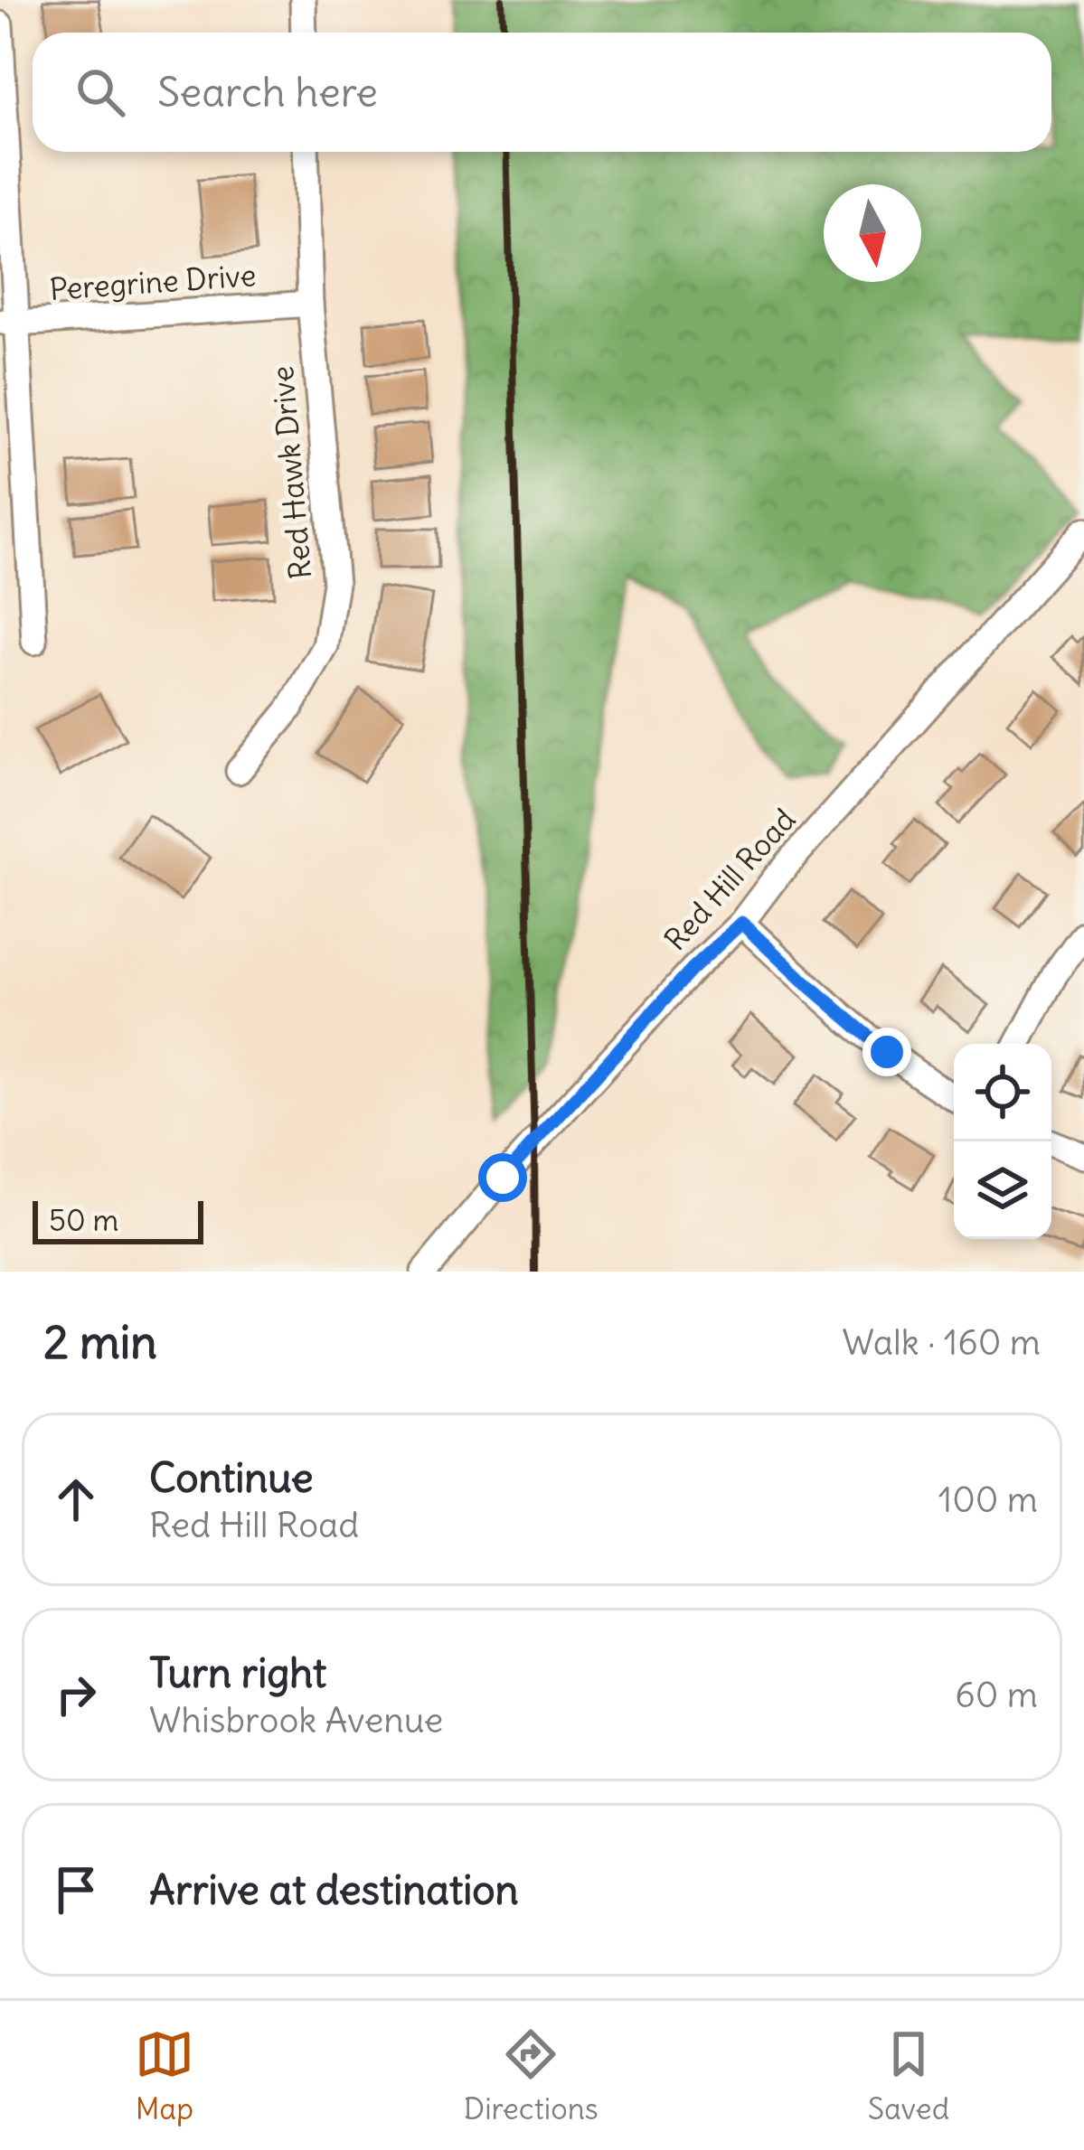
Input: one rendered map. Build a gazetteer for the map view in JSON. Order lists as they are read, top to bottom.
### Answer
{
  "streets": {
    "street": ["Peregrine Drive", "Red Hawk Drive", "Red Hill Road"]
  },
  "crossings": [
    ["Peregrine Drive", "Red Hawk Drive"]
  ],
  "scale_bar": "50 m",
  "north": "bottom",
  "page": {
    "search": "Search here",
    "scale": "50 m",
    "heading": ["2 min", "Walk · 160 m"],
    "list": [
      ["Continue", "Red Hill Road", "100 m"],
      ["Turn right", "Whisbrook Avenue", "60 m"],
      "Arrive at destination"
    ],
    "nav": ["Map", "Directions", "Saved"]
  }
}
